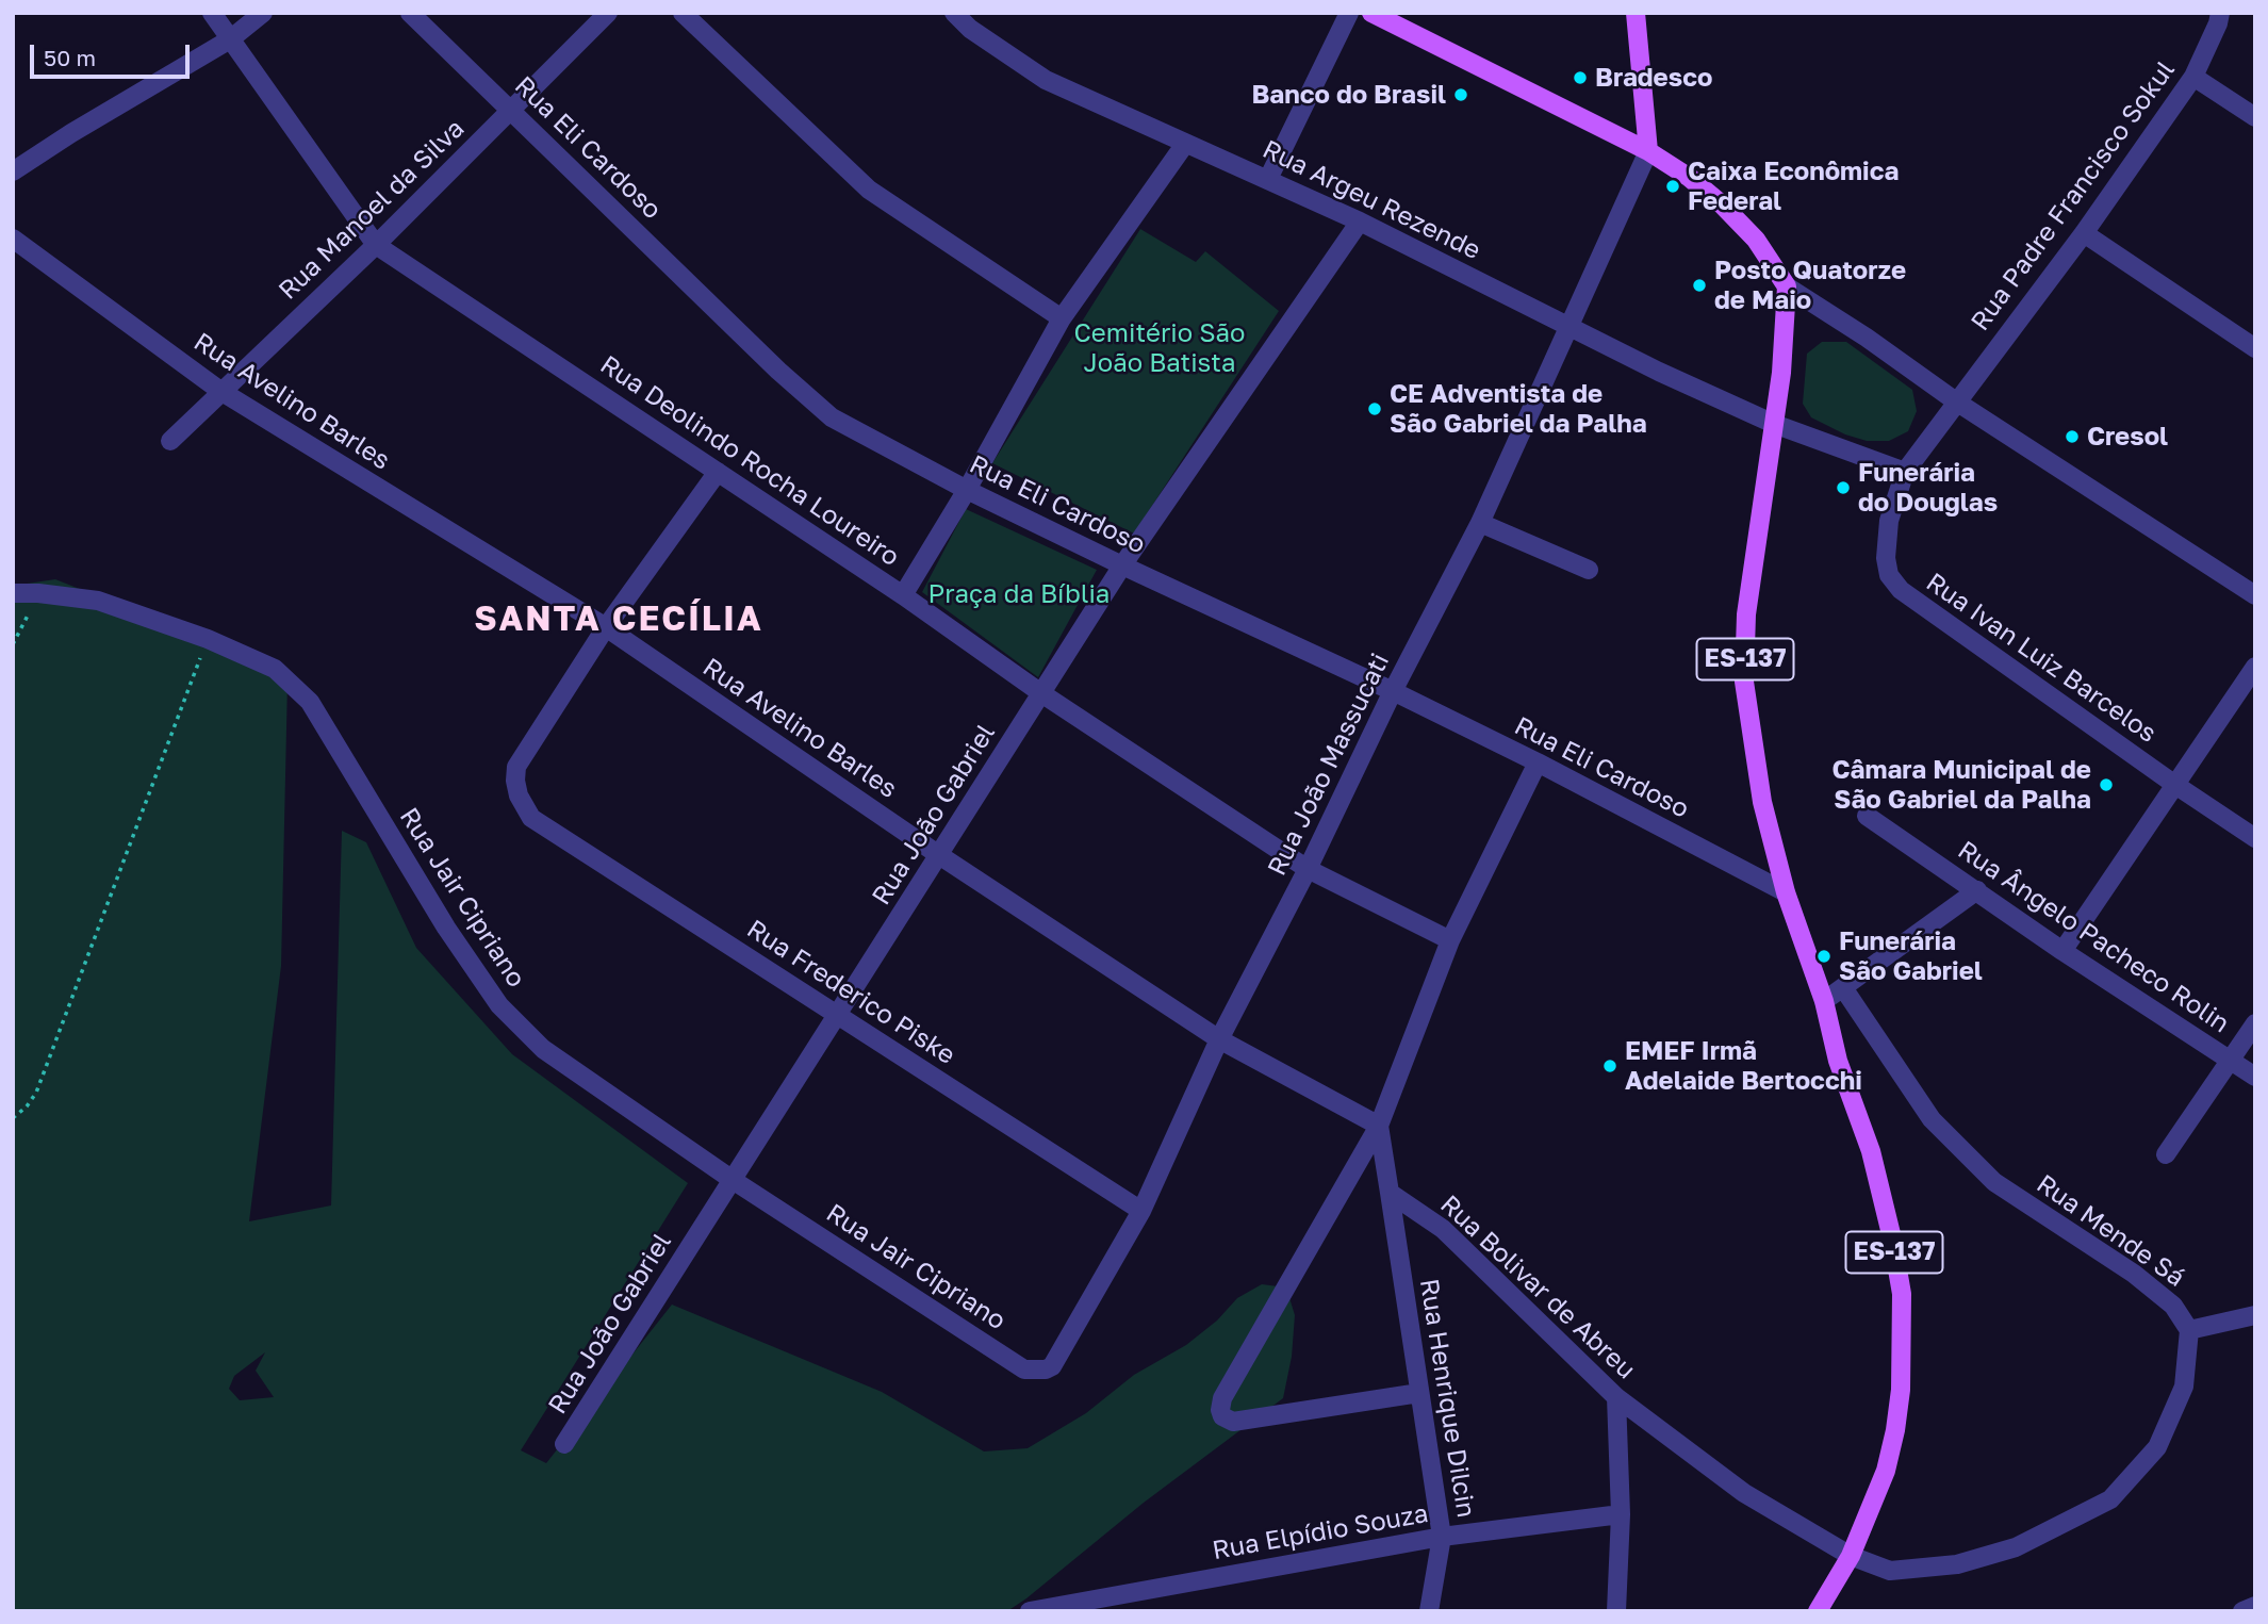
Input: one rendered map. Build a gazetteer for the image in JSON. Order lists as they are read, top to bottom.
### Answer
{
  "streets": {
    "main road": ["ES-137"],
    "street": [
      "Rua Eli Cardoso",
      "Rua Padre Francisco Sokul",
      "Rua Argeu Rezende",
      "Rua Manoel da Silva",
      "Rua Avelino Barles",
      "Rua Deolindo Rocha Loureiro",
      "Rua Ivan Luiz Barcelos",
      "Rua João Massucati",
      "Rua João Gabriel",
      "Rua Jair Cipriano",
      "Rua Ângelo Pacheco Rolin",
      "Rua Frederico Piske",
      "Rua Mende Sá",
      "Rua Bolivar de Abreu",
      "Rua Henrique Dilcin",
      "Rua Elpídio Souza"
    ]
  },
  "crossings": [
    ["Rua Eli Cardoso", "Rua Manoel da Silva"],
    ["Rua Eli Cardoso", "ES-137"],
    ["Rua Eli Cardoso", "Rua João Massucati"],
    ["Rua Eli Cardoso", "Rua João Gabriel"],
    ["Rua Padre Francisco Sokul", "Rua Argeu Rezende"],
    ["Rua Padre Francisco Sokul", "Rua Ivan Luiz Barcelos"],
    ["Rua Argeu Rezende", "Rua Ivan Luiz Barcelos"],
    ["Rua Argeu Rezende", "ES-137"],
    ["Rua Argeu Rezende", "Rua João Massucati"],
    ["Rua Argeu Rezende", "Rua João Gabriel"],
    ["Rua Manoel da Silva", "Rua Avelino Barles"],
    ["Rua Manoel da Silva", "Rua Deolindo Rocha Loureiro"],
    ["Rua Avelino Barles", "Rua João Massucati"],
    ["Rua Avelino Barles", "Rua João Gabriel"],
    ["Rua Avelino Barles", "Rua Frederico Piske"],
    ["Rua Deolindo Rocha Loureiro", "Rua João Massucati"],
    ["Rua Deolindo Rocha Loureiro", "Rua João Gabriel"],
    ["ES-137", "Rua Bolivar de Abreu"],
    ["Rua João Massucati", "Rua Jair Cipriano"],
    ["Rua João Massucati", "Rua Frederico Piske"],
    ["Rua João Gabriel", "Rua Jair Cipriano"],
    ["Rua João Gabriel", "Rua Frederico Piske"],
    ["Rua Bolivar de Abreu", "Rua Henrique Dilcin"],
    ["Rua Henrique Dilcin", "Rua Elpídio Souza"]
  ],
  "districts": ["SANTA CECÍLIA"],
  "parks": ["Cemitério São João Batista", "Praça da Bíblia"],
  "places": [
    "Bradesco",
    "Banco do Brasil",
    "Caixa Econômica Federal",
    "Posto Quatorze de Maio",
    "CE Adventista de São Gabriel da Palha",
    "Cresol",
    "Funerária do Douglas",
    "Câmara Municipal de São Gabriel da Palha",
    "Funerária São Gabriel",
    "EMEF Irmã Adelaide Bertocchi"
  ],
  "scale_bar": "50 m"
}
